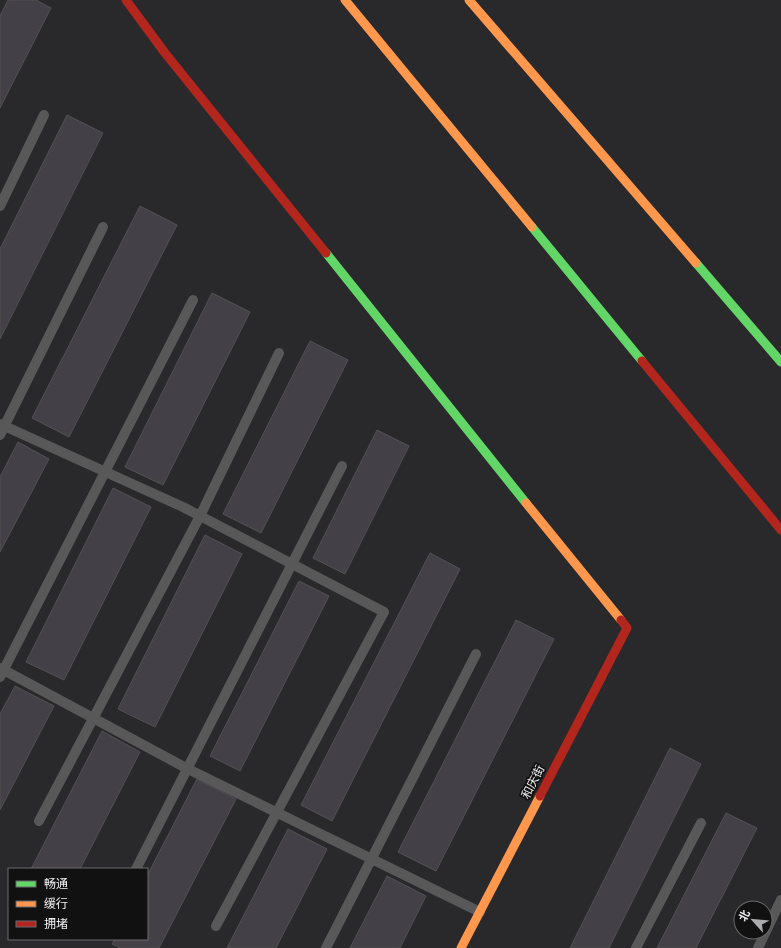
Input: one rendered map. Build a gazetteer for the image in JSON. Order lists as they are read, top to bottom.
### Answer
{
  "streets": {
    "main road": ["和庆街"]
  },
  "legend": ["畅通", "缓行", "拥堵"],
  "north": "top left"
}
